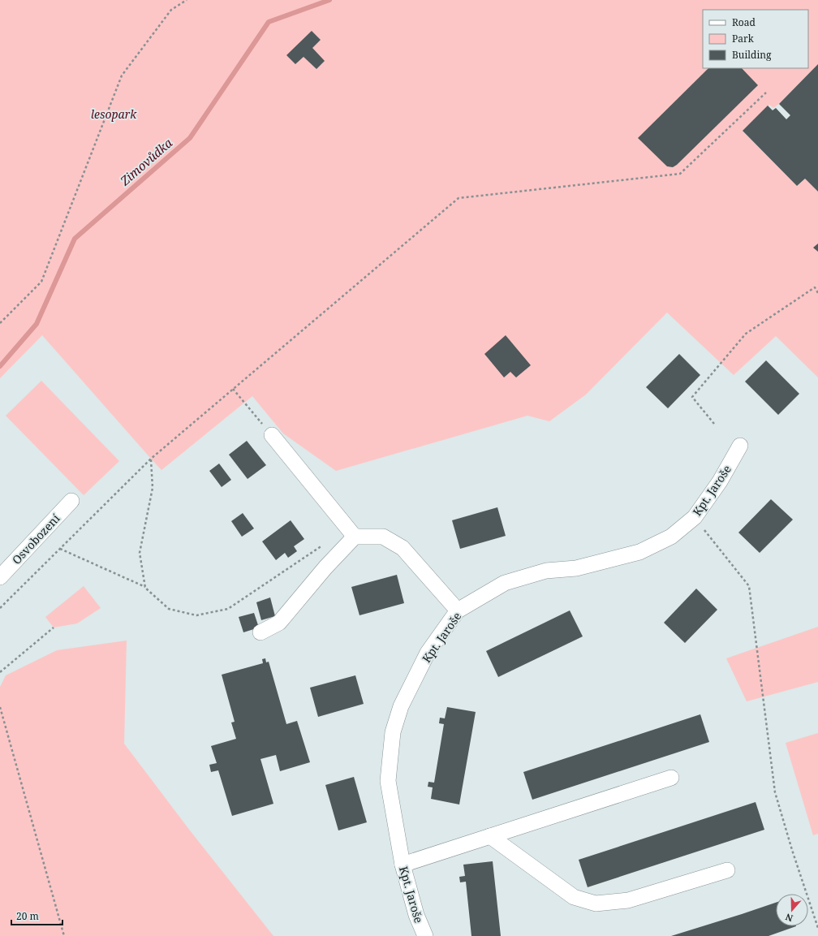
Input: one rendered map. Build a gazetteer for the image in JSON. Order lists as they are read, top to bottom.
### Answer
{
  "streets": {
    "street": ["Kpt. Jaroše", "Osvobození"]
  },
  "water": ["Zimovůdka"],
  "parks": ["lesopark"],
  "legend": ["Road", "Park", "Building"],
  "scale_bar": "20 m",
  "north": "bottom"
}
